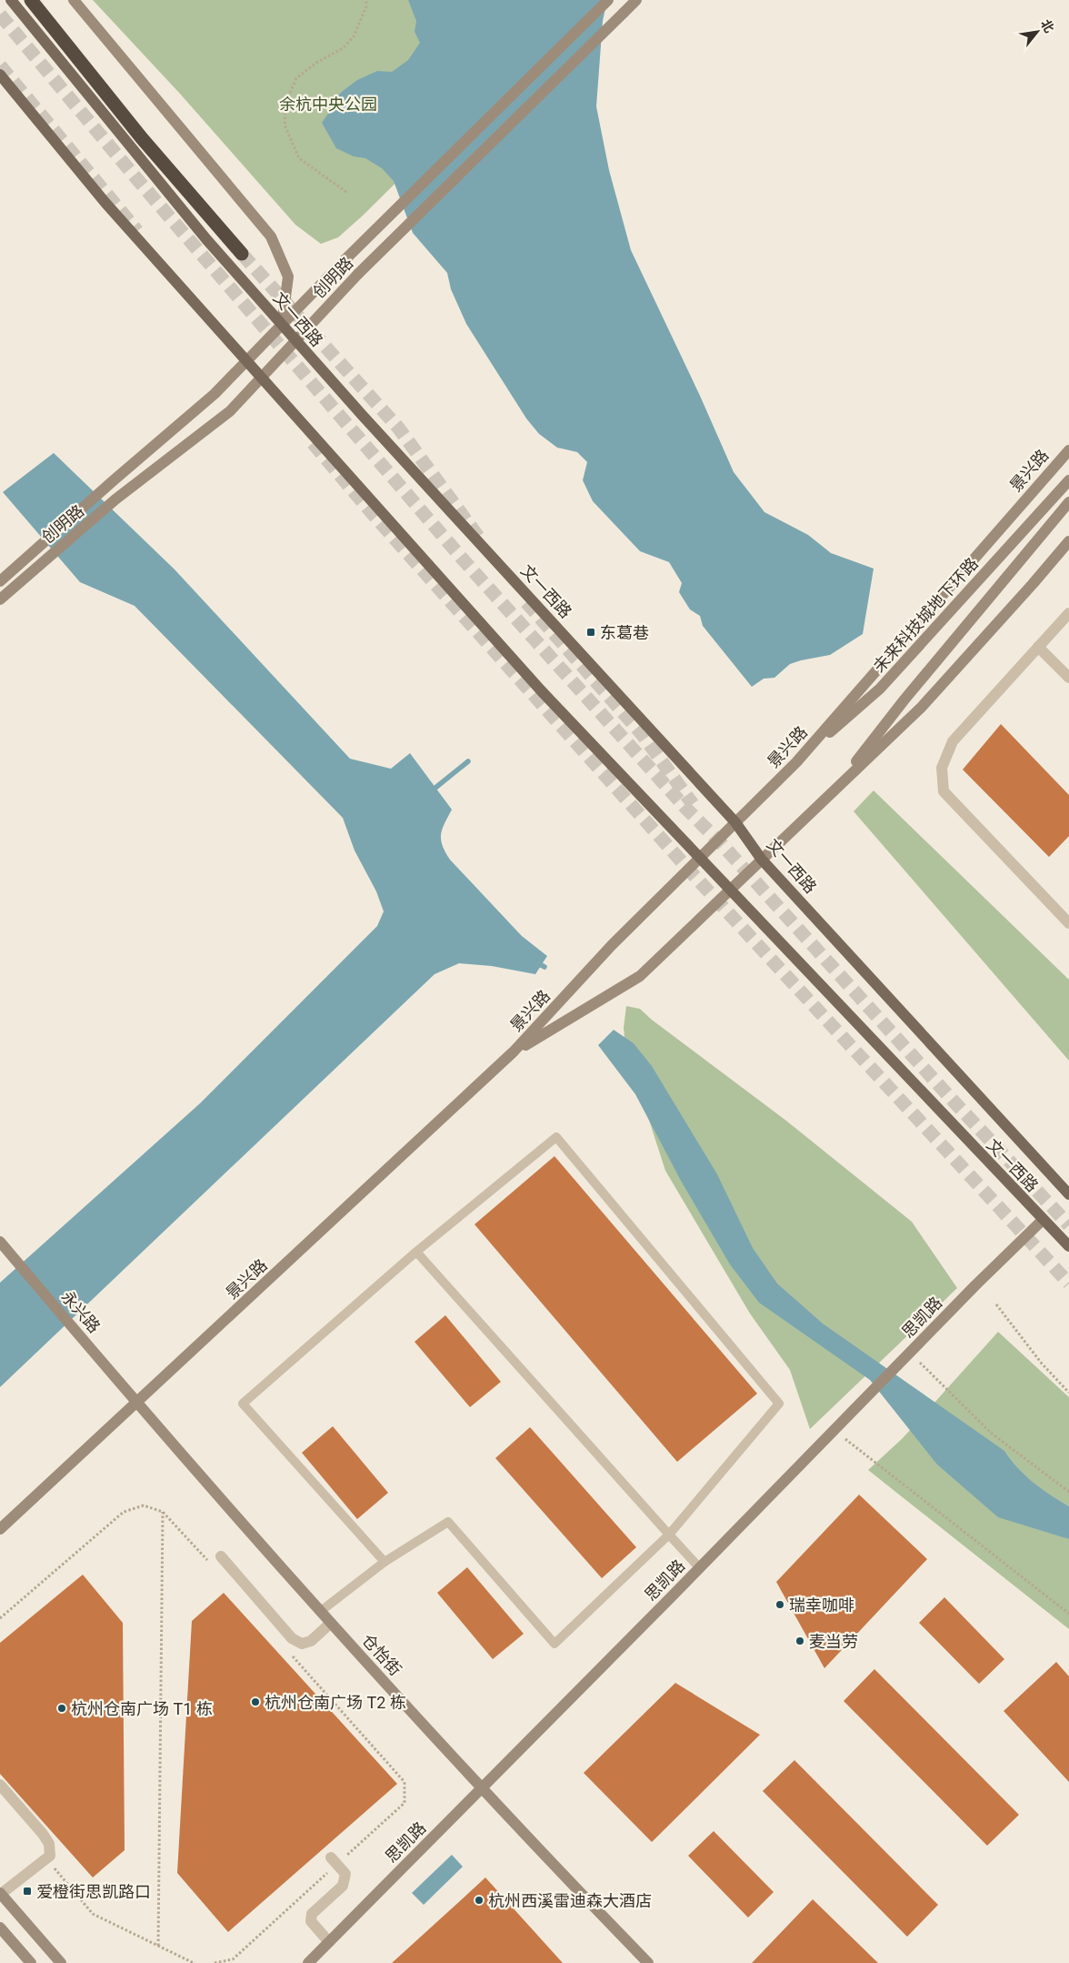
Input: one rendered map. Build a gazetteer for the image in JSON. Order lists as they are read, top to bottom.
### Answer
{
  "streets": {
    "main road": ["文一西路"],
    "street": [
      "创明路",
      "景兴路",
      "未来科技城地下环路",
      "永兴路",
      "思凯路",
      "仓怡街"
    ]
  },
  "crossings": [
    ["创明路", "文一西路"],
    ["文一西路", "景兴路"],
    ["文一西路", "思凯路"],
    ["景兴路", "未来科技城地下环路"],
    ["景兴路", "永兴路"],
    ["景兴路", "仓怡街"],
    ["永兴路", "仓怡街"],
    ["思凯路", "仓怡街"]
  ],
  "parks": ["余杭中央公园"],
  "places": {
    "transit": ["东葛巷", "爱橙街思凯路口"],
    "other": [
      "瑞幸咖啡",
      "麦当劳",
      "杭州仓南广场 T2 栋",
      "杭州仓南广场 T1 栋",
      "杭州西溪雷迪森大酒店"
    ]
  },
  "north": "top right"
}
